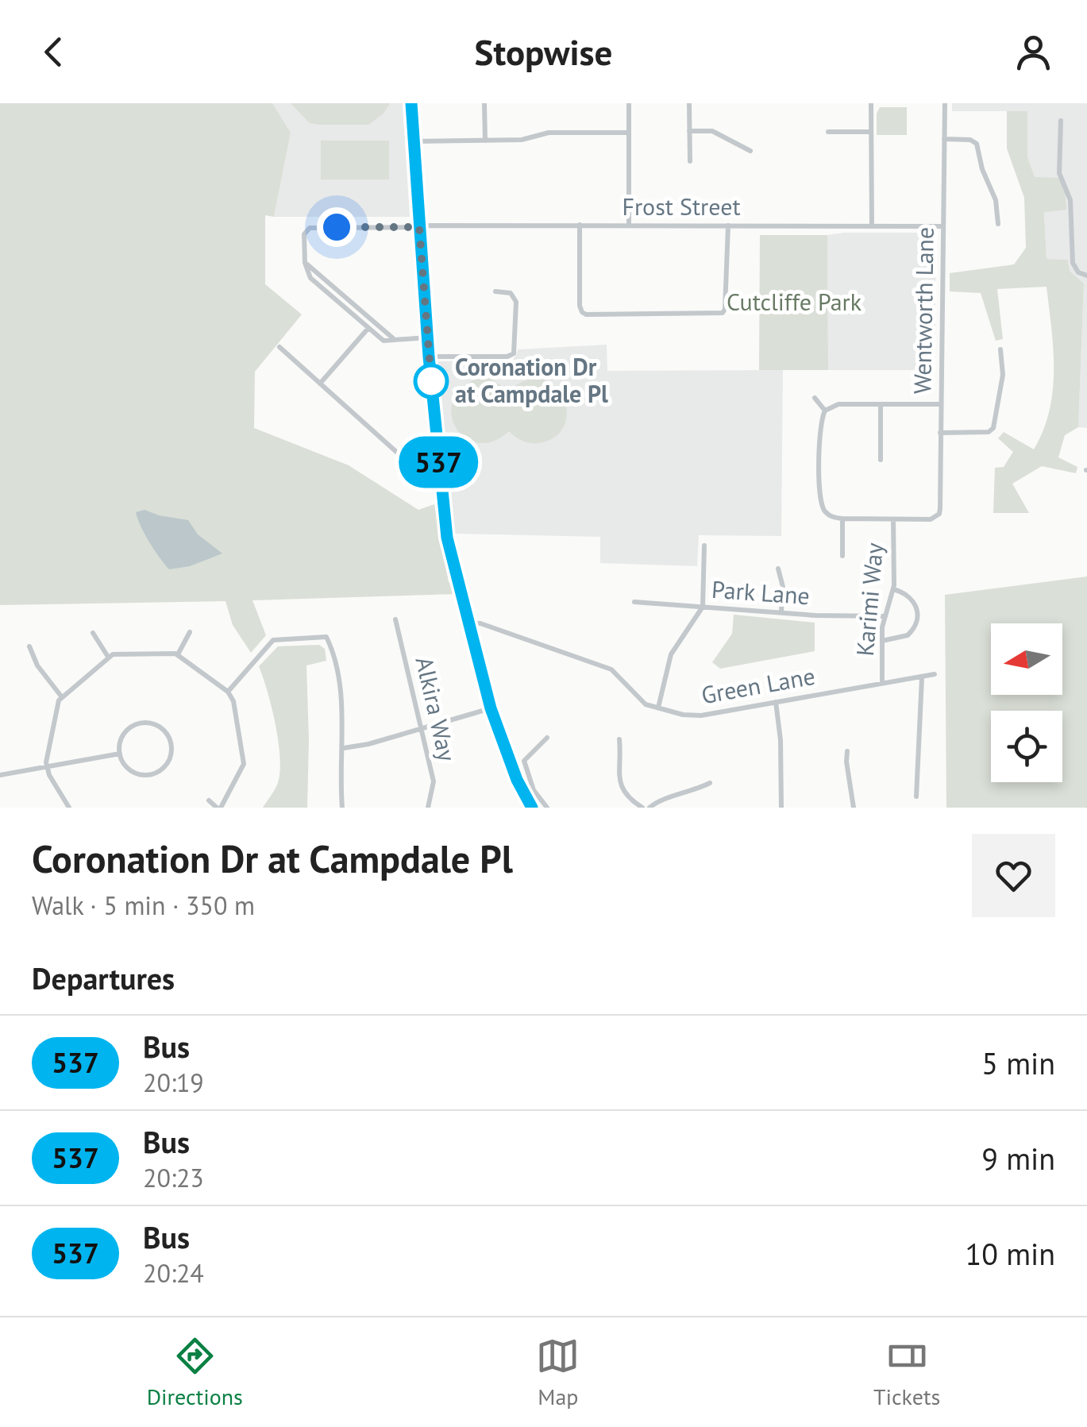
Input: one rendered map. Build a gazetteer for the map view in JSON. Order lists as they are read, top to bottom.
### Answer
{
  "streets": {
    "street": [
      "Frost Street",
      "Wentworth Lane",
      "Park Lane",
      "Karimi Way",
      "Green Lane",
      "Alkira Way"
    ]
  },
  "crossings": [
    ["Frost Street", "Wentworth Lane"],
    ["Wentworth Lane", "Karimi Way"],
    ["Park Lane", "Karimi Way"],
    ["Karimi Way", "Green Lane"]
  ],
  "parks": ["Cutcliffe Park"],
  "places": ["Coronation Dr at Campdale Pl"],
  "lines": ["bus line 537"],
  "north": "left",
  "page": {
    "header": "Stopwise",
    "on_map": "537",
    "heading": [
      ["Coronation Dr at Campdale Pl", "Walk · 5 min · 350 m"],
      "Departures"
    ],
    "list": [
      {
        "mark": "537",
        "name": "Bus",
        "note": "20:19",
        "value": "5 min"
      },
      {
        "mark": "537",
        "name": "Bus",
        "note": "20:23",
        "value": "9 min"
      },
      {
        "mark": "537",
        "name": "Bus",
        "note": "20:24",
        "value": "10 min"
      }
    ],
    "tabs": ["Directions", "Map", "Tickets"]
  }
}
